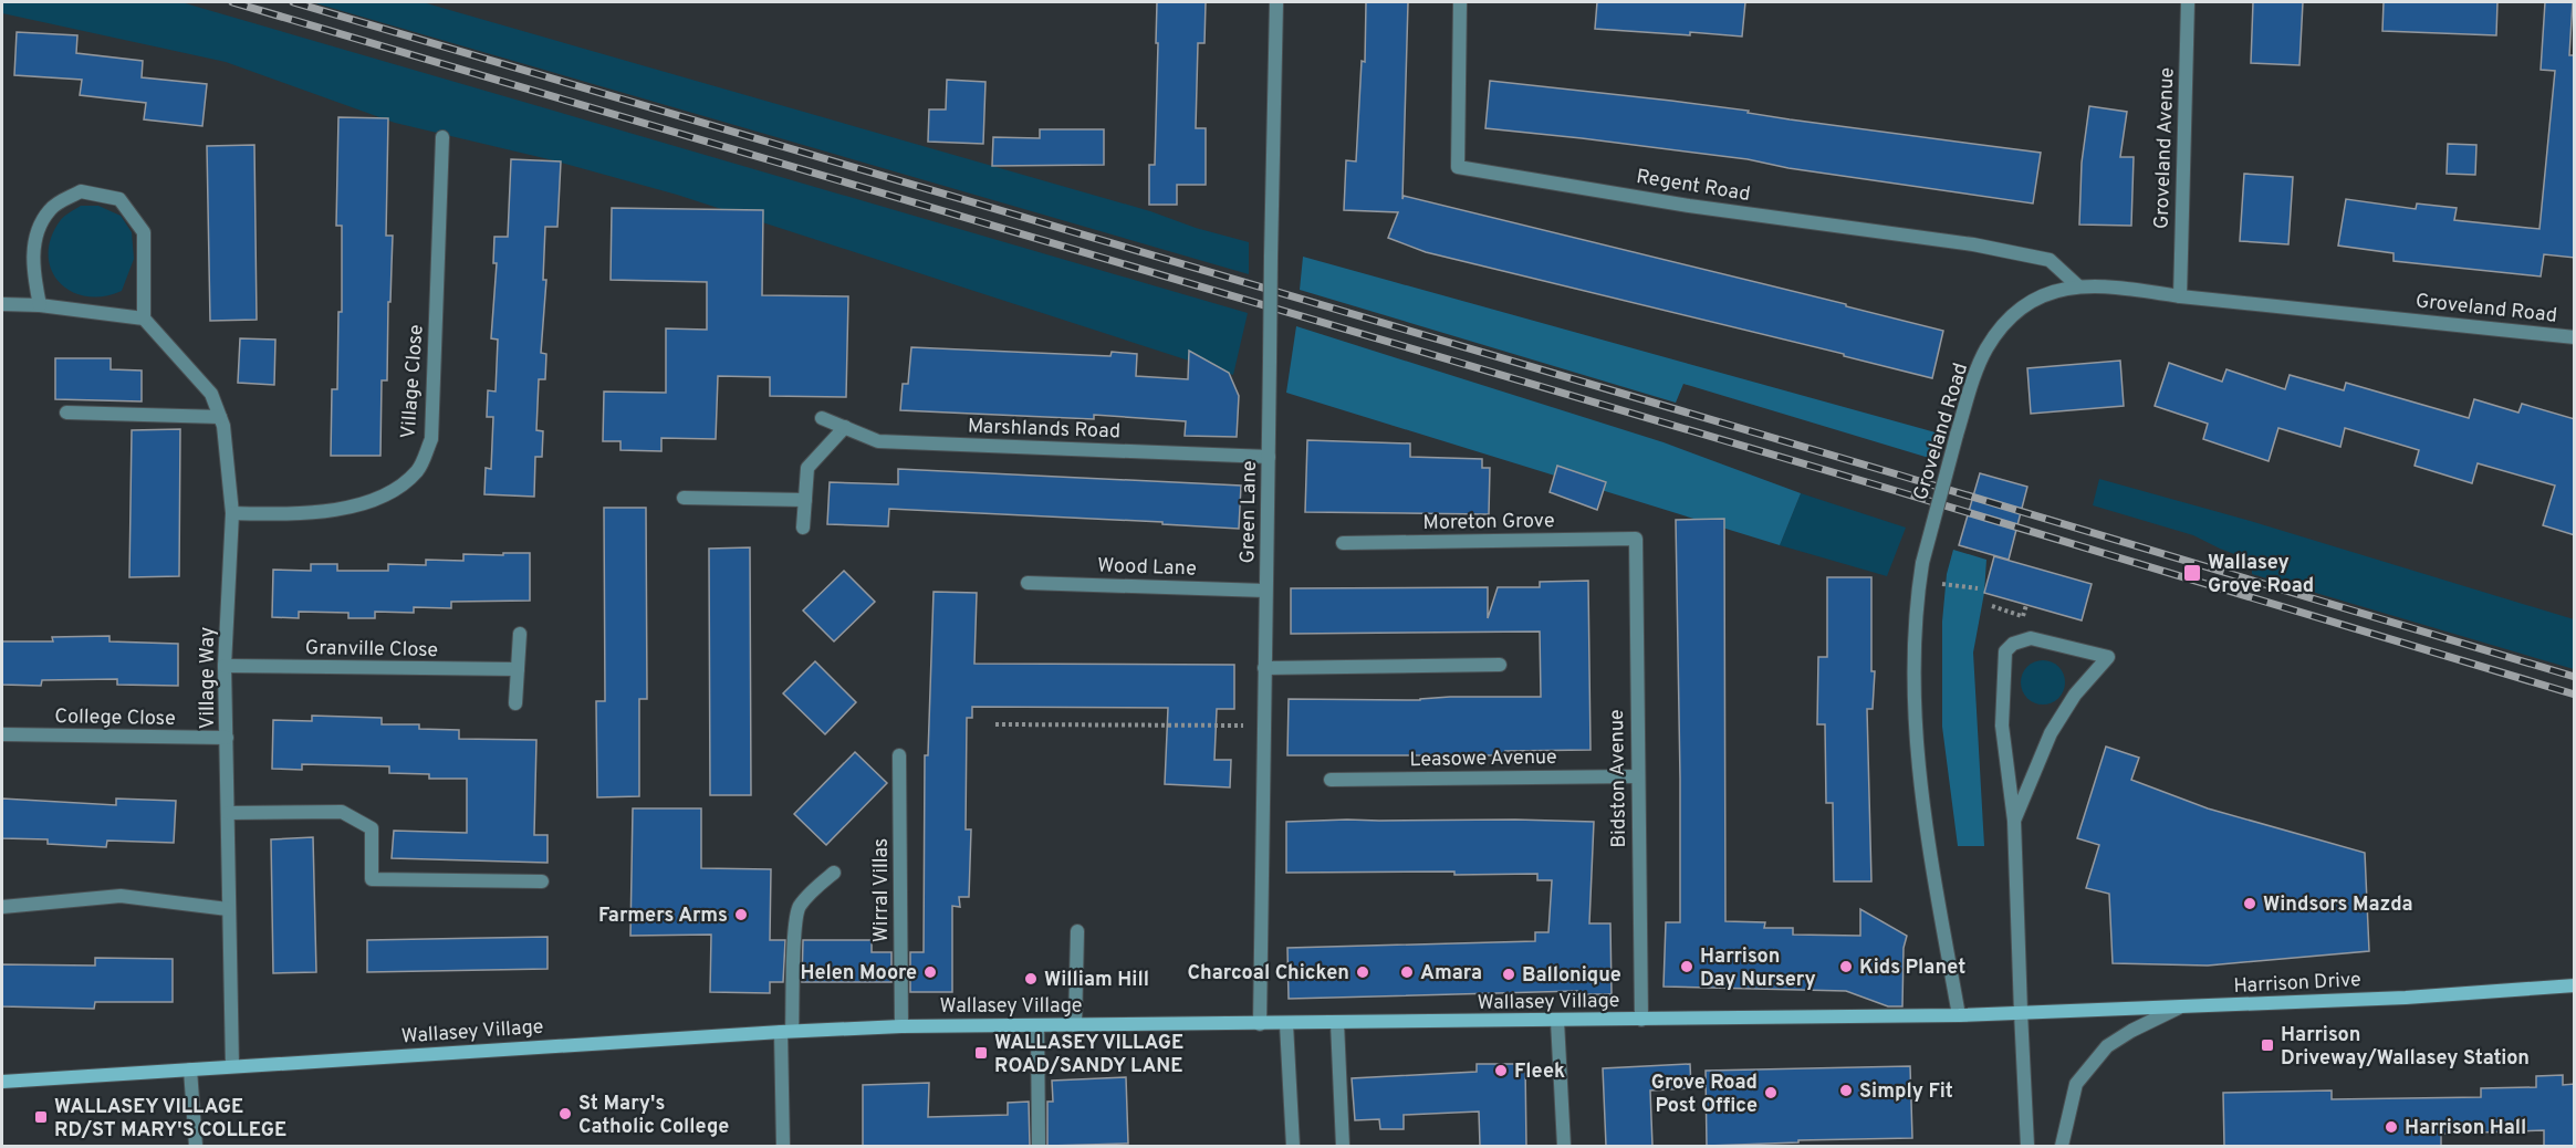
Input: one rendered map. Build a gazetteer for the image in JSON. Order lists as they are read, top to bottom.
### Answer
{
  "streets": {
    "main road": ["Harrison Drive", "Wallasey Village"],
    "street": [
      "Groveland Avenue",
      "Regent Road",
      "Groveland Road",
      "Village Close",
      "Marshlands Road",
      "Green Lane",
      "Moreton Grove",
      "Wood Lane",
      "Granville Close",
      "Village Way",
      "College Close",
      "Leasowe Avenue",
      "Bidston Avenue",
      "Wirral Villas"
    ]
  },
  "crossings": [
    ["Groveland Avenue", "Groveland Road"],
    ["Regent Road", "Groveland Road"],
    ["Groveland Road", "Wallasey Village"],
    ["Village Close", "Village Way"],
    ["Marshlands Road", "Green Lane"],
    ["Green Lane", "Wood Lane"],
    ["Green Lane", "Wallasey Village"],
    ["Moreton Grove", "Bidston Avenue"],
    ["Granville Close", "Village Way"],
    ["Village Way", "College Close"],
    ["Village Way", "Wallasey Village"],
    ["Leasowe Avenue", "Bidston Avenue"],
    ["Bidston Avenue", "Wallasey Village"],
    ["Wirral Villas", "Wallasey Village"],
    ["Harrison Drive", "Wallasey Village"]
  ],
  "places": {
    "transit": [
      "Wallasey Grove Road",
      "Harrison Driveway/Wallasey Station",
      "WALLASEY VILLAGE ROAD/SANDY LANE",
      "WALLASEY VILLAGE RD/ST MARY'S COLLEGE"
    ],
    "other": [
      "Windsors Mazda",
      "Farmers Arms",
      "Harrison Day Nursery",
      "Kids Planet",
      "Helen Moore",
      "Charcoal Chicken",
      "Amara",
      "Ballonique",
      "William Hill",
      "Fleek",
      "Simply Fit",
      "Grove Road Post Office",
      "St Mary's Catholic College",
      "Harrison Hall"
    ]
  }
}
